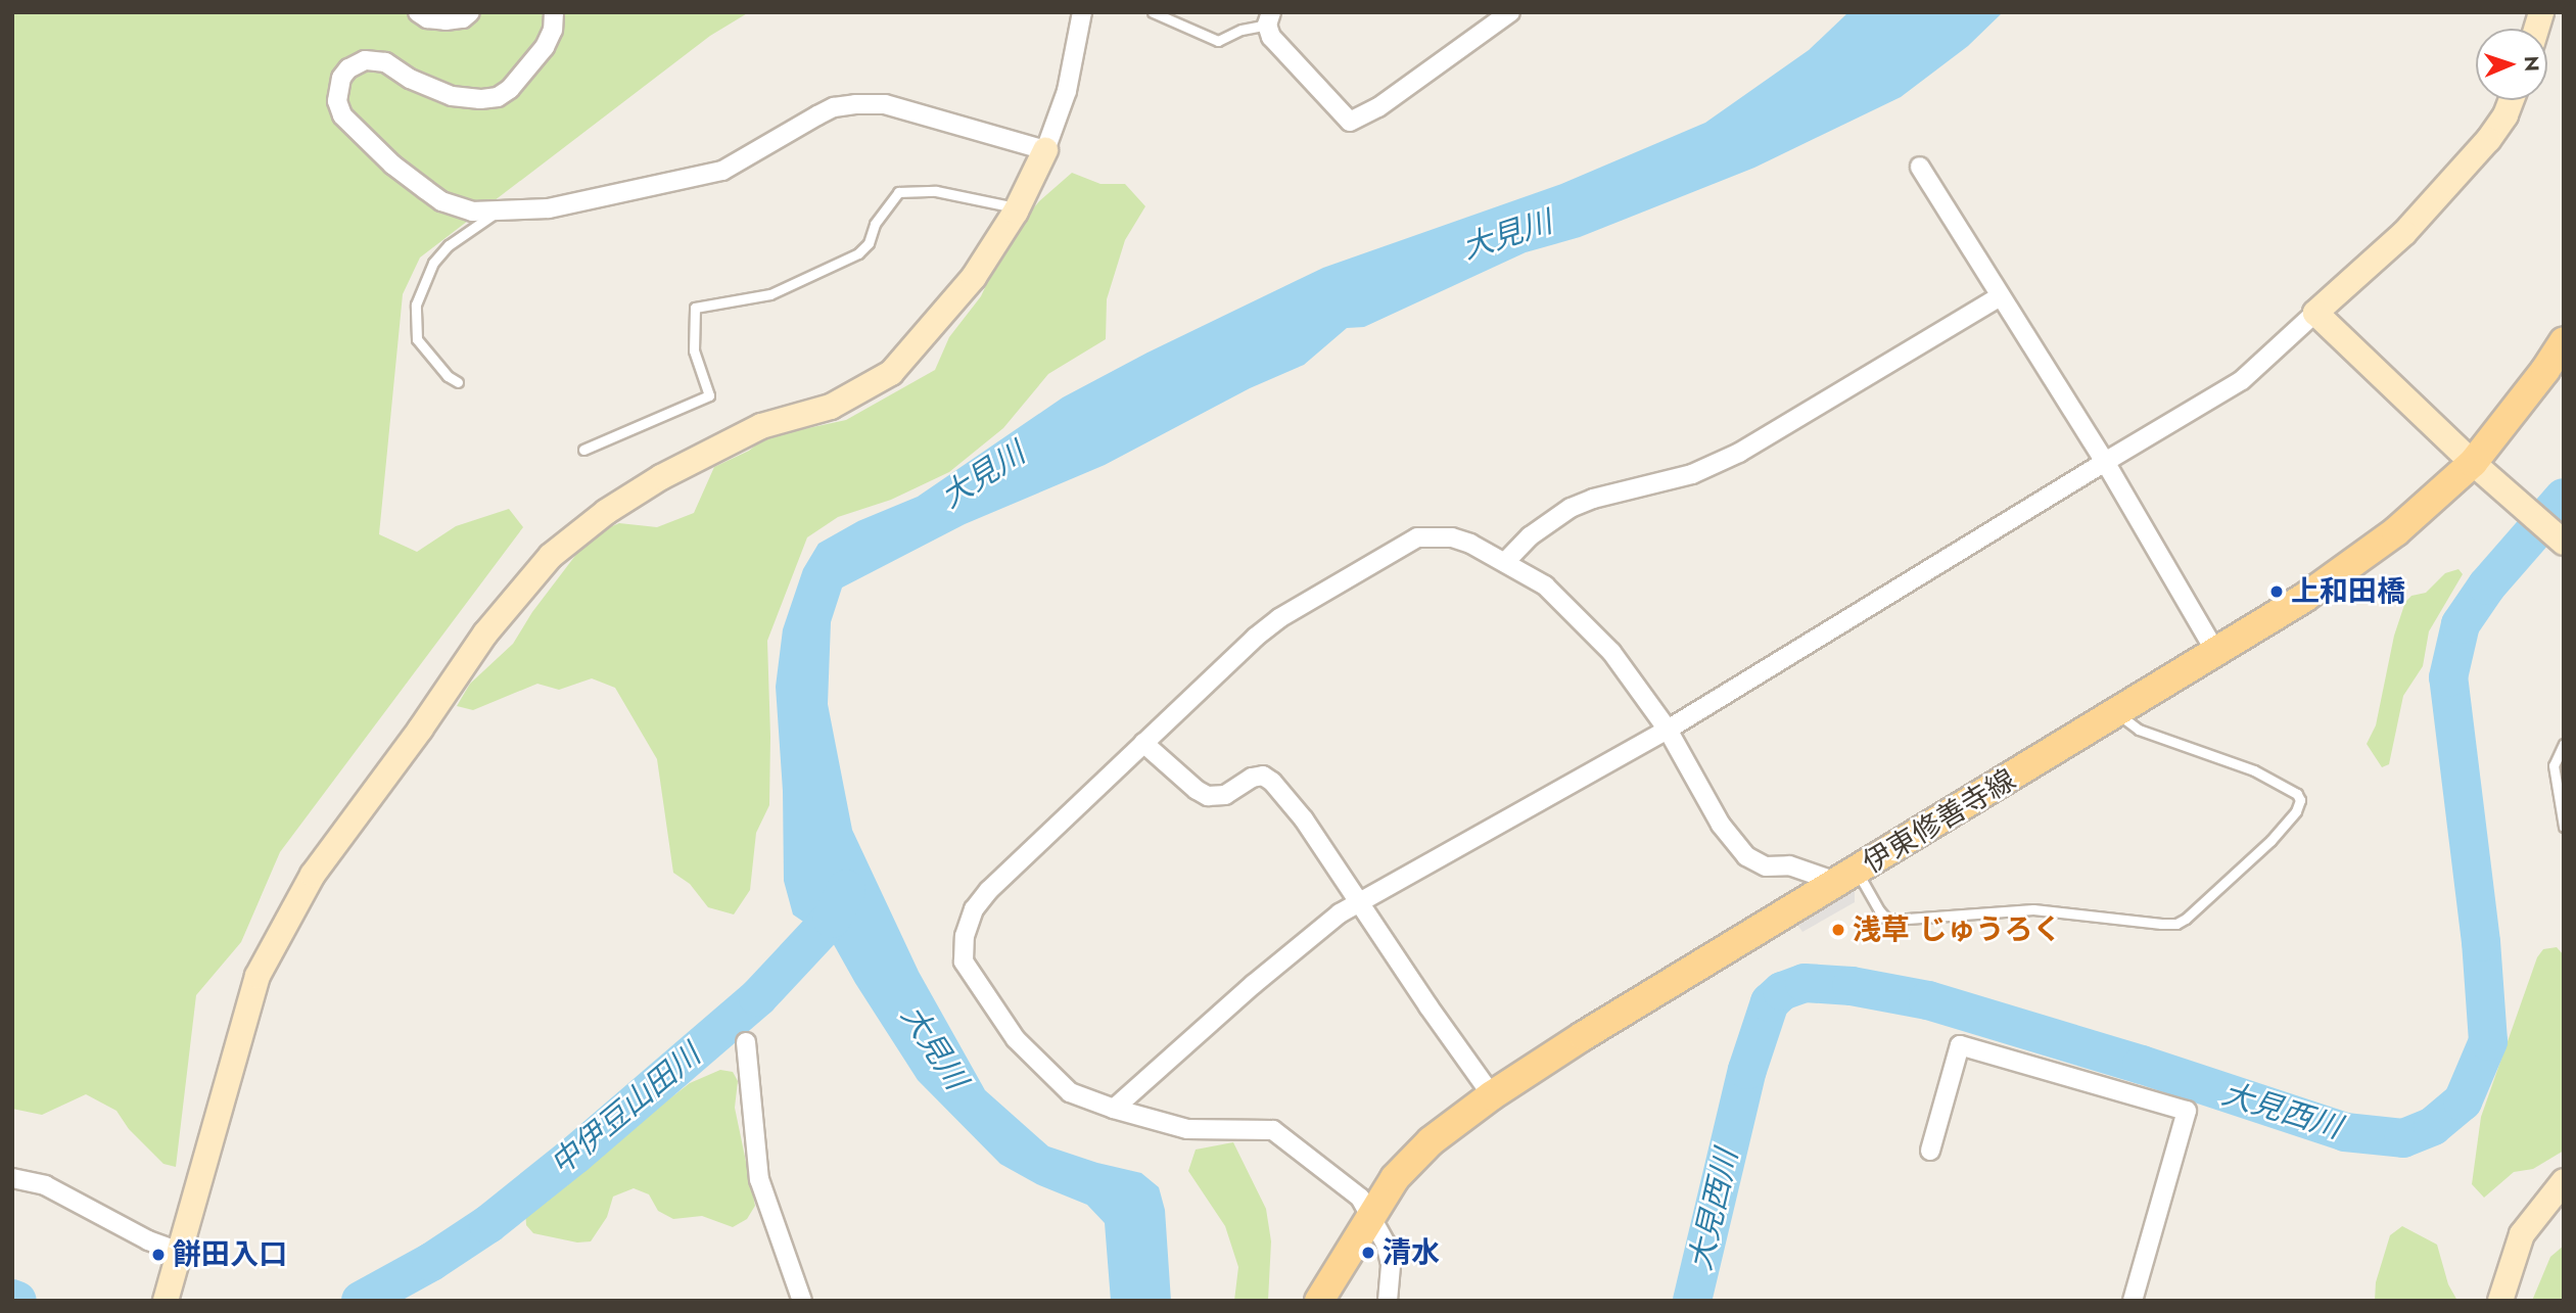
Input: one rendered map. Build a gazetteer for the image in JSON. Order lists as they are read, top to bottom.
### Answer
{
  "streets": {
    "main road": ["伊東修善寺線"]
  },
  "water": ["大見川", "中伊豆山田川", "大見西川"],
  "places": [
    "上和田橋",
    "浅草 じゅうろく",
    "清水",
    "餅田入口"
  ],
  "north": "right"
}
